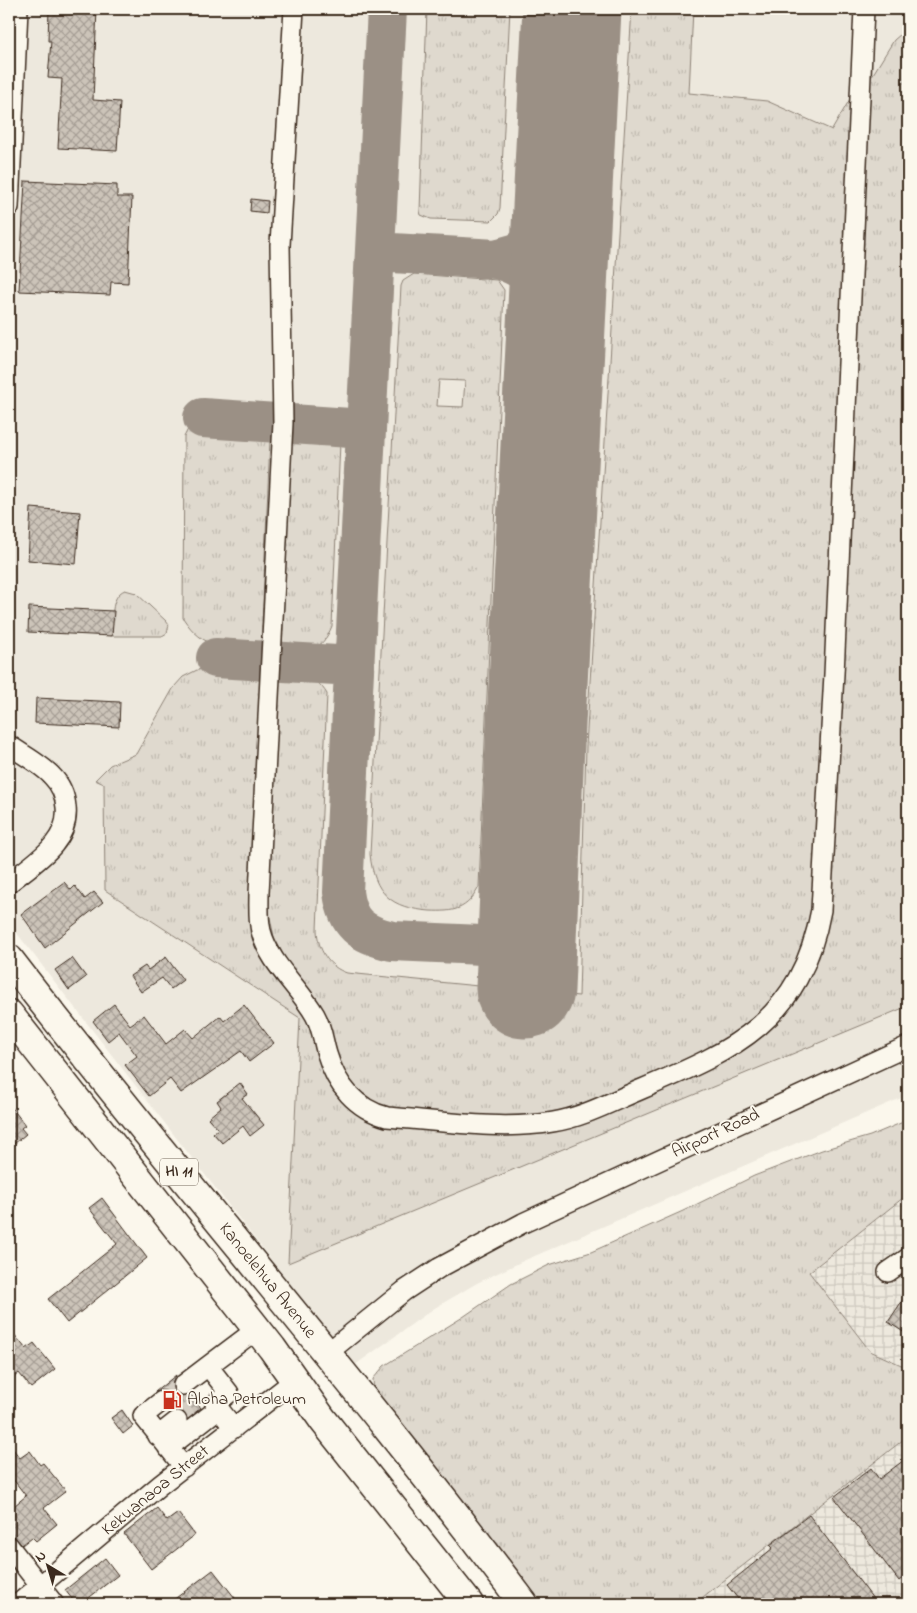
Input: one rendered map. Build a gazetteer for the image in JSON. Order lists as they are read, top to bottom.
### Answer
{
  "streets": {
    "highway": ["HI 11", "Kanoelehua Avenue"],
    "street": ["Airport Road", "Kekuanaoa Street"]
  },
  "crossings": [
    ["Airport Road", "Kanoelehua Avenue"],
    ["Kanoelehua Avenue", "Kekuanaoa Street"]
  ],
  "places": {
    "fuel station": ["Aloha Petroleum"]
  },
  "north": "top left"
}
